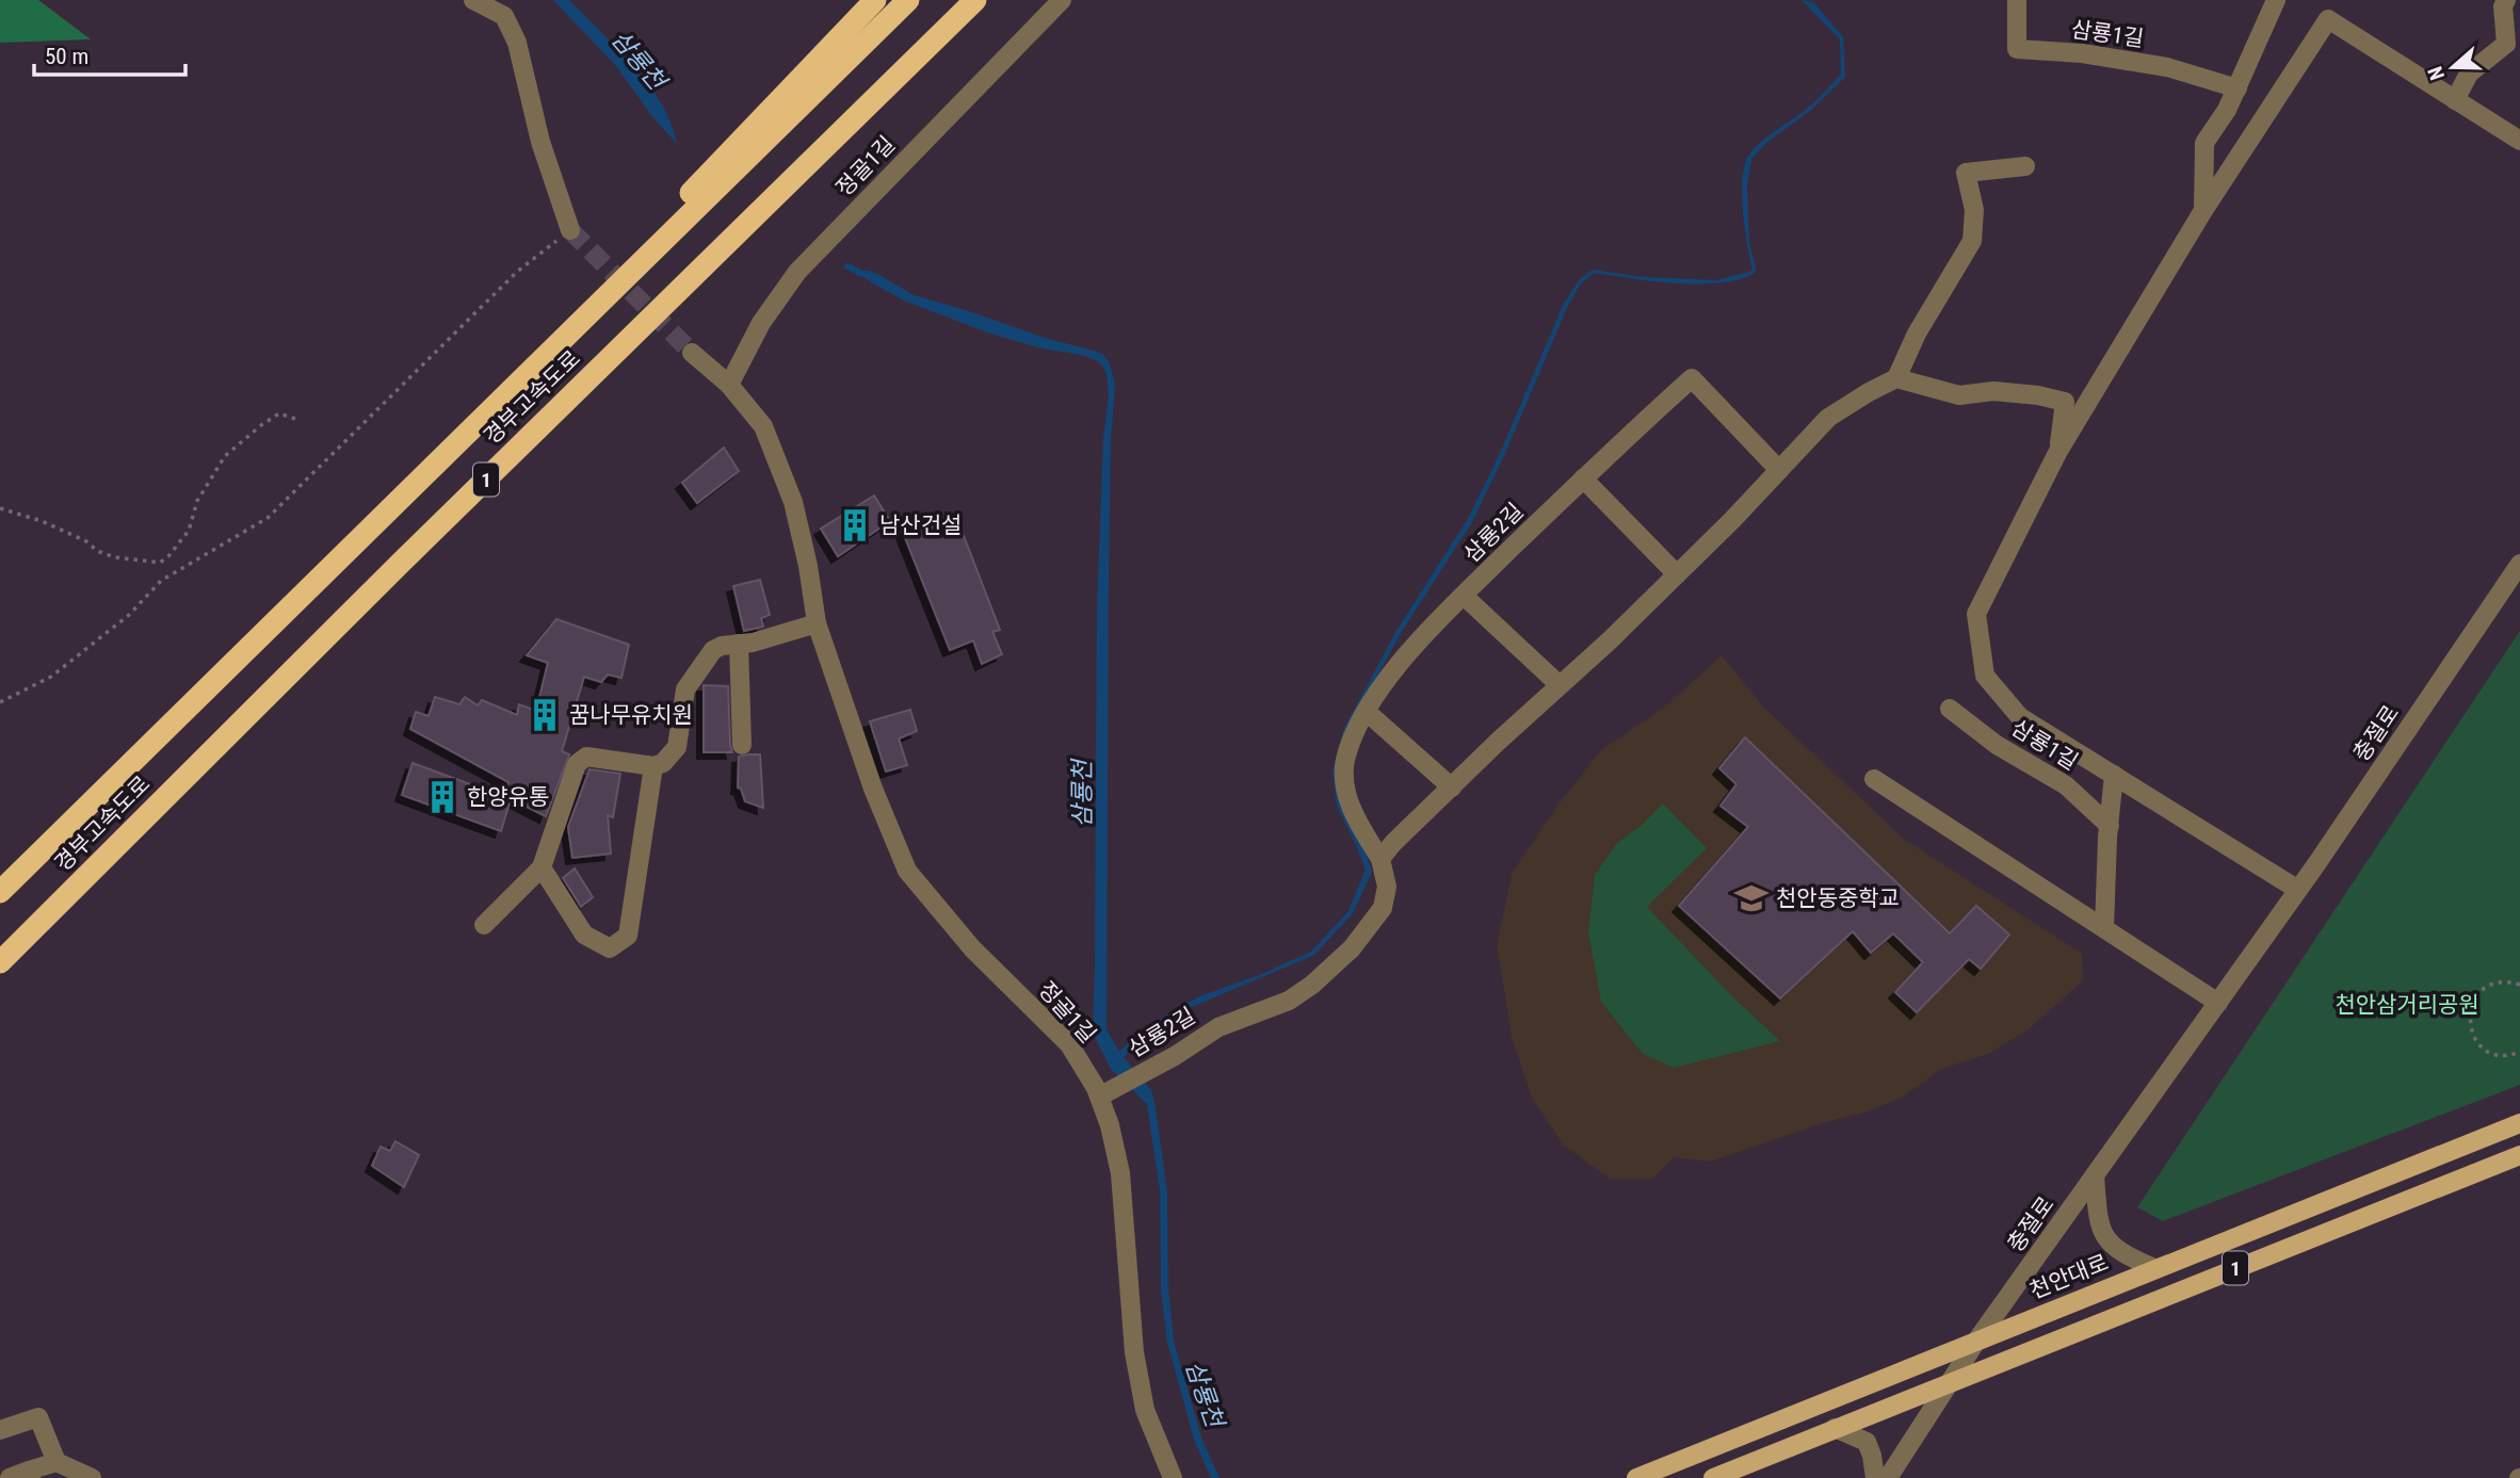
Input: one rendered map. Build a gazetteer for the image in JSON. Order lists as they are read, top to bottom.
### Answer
{
  "streets": {
    "highway": ["경부고속도로", "1"],
    "main road": ["천안대로"],
    "street": [
      "삼룡1길",
      "정골1길",
      "삼룡2길",
      "충절로"
    ]
  },
  "crossings": [
    ["정골1길", "삼룡2길"],
    ["1", "충절로"],
    ["충절로", "천안대로"]
  ],
  "water": ["삼룡천"],
  "parks": ["천안삼거리공원"],
  "places": {
    "building": ["남산건설", "꿈나무유치원", "한양유통"],
    "school or university": ["천안동중학교"]
  },
  "scale_bar": "50 m",
  "north": "left"
}
